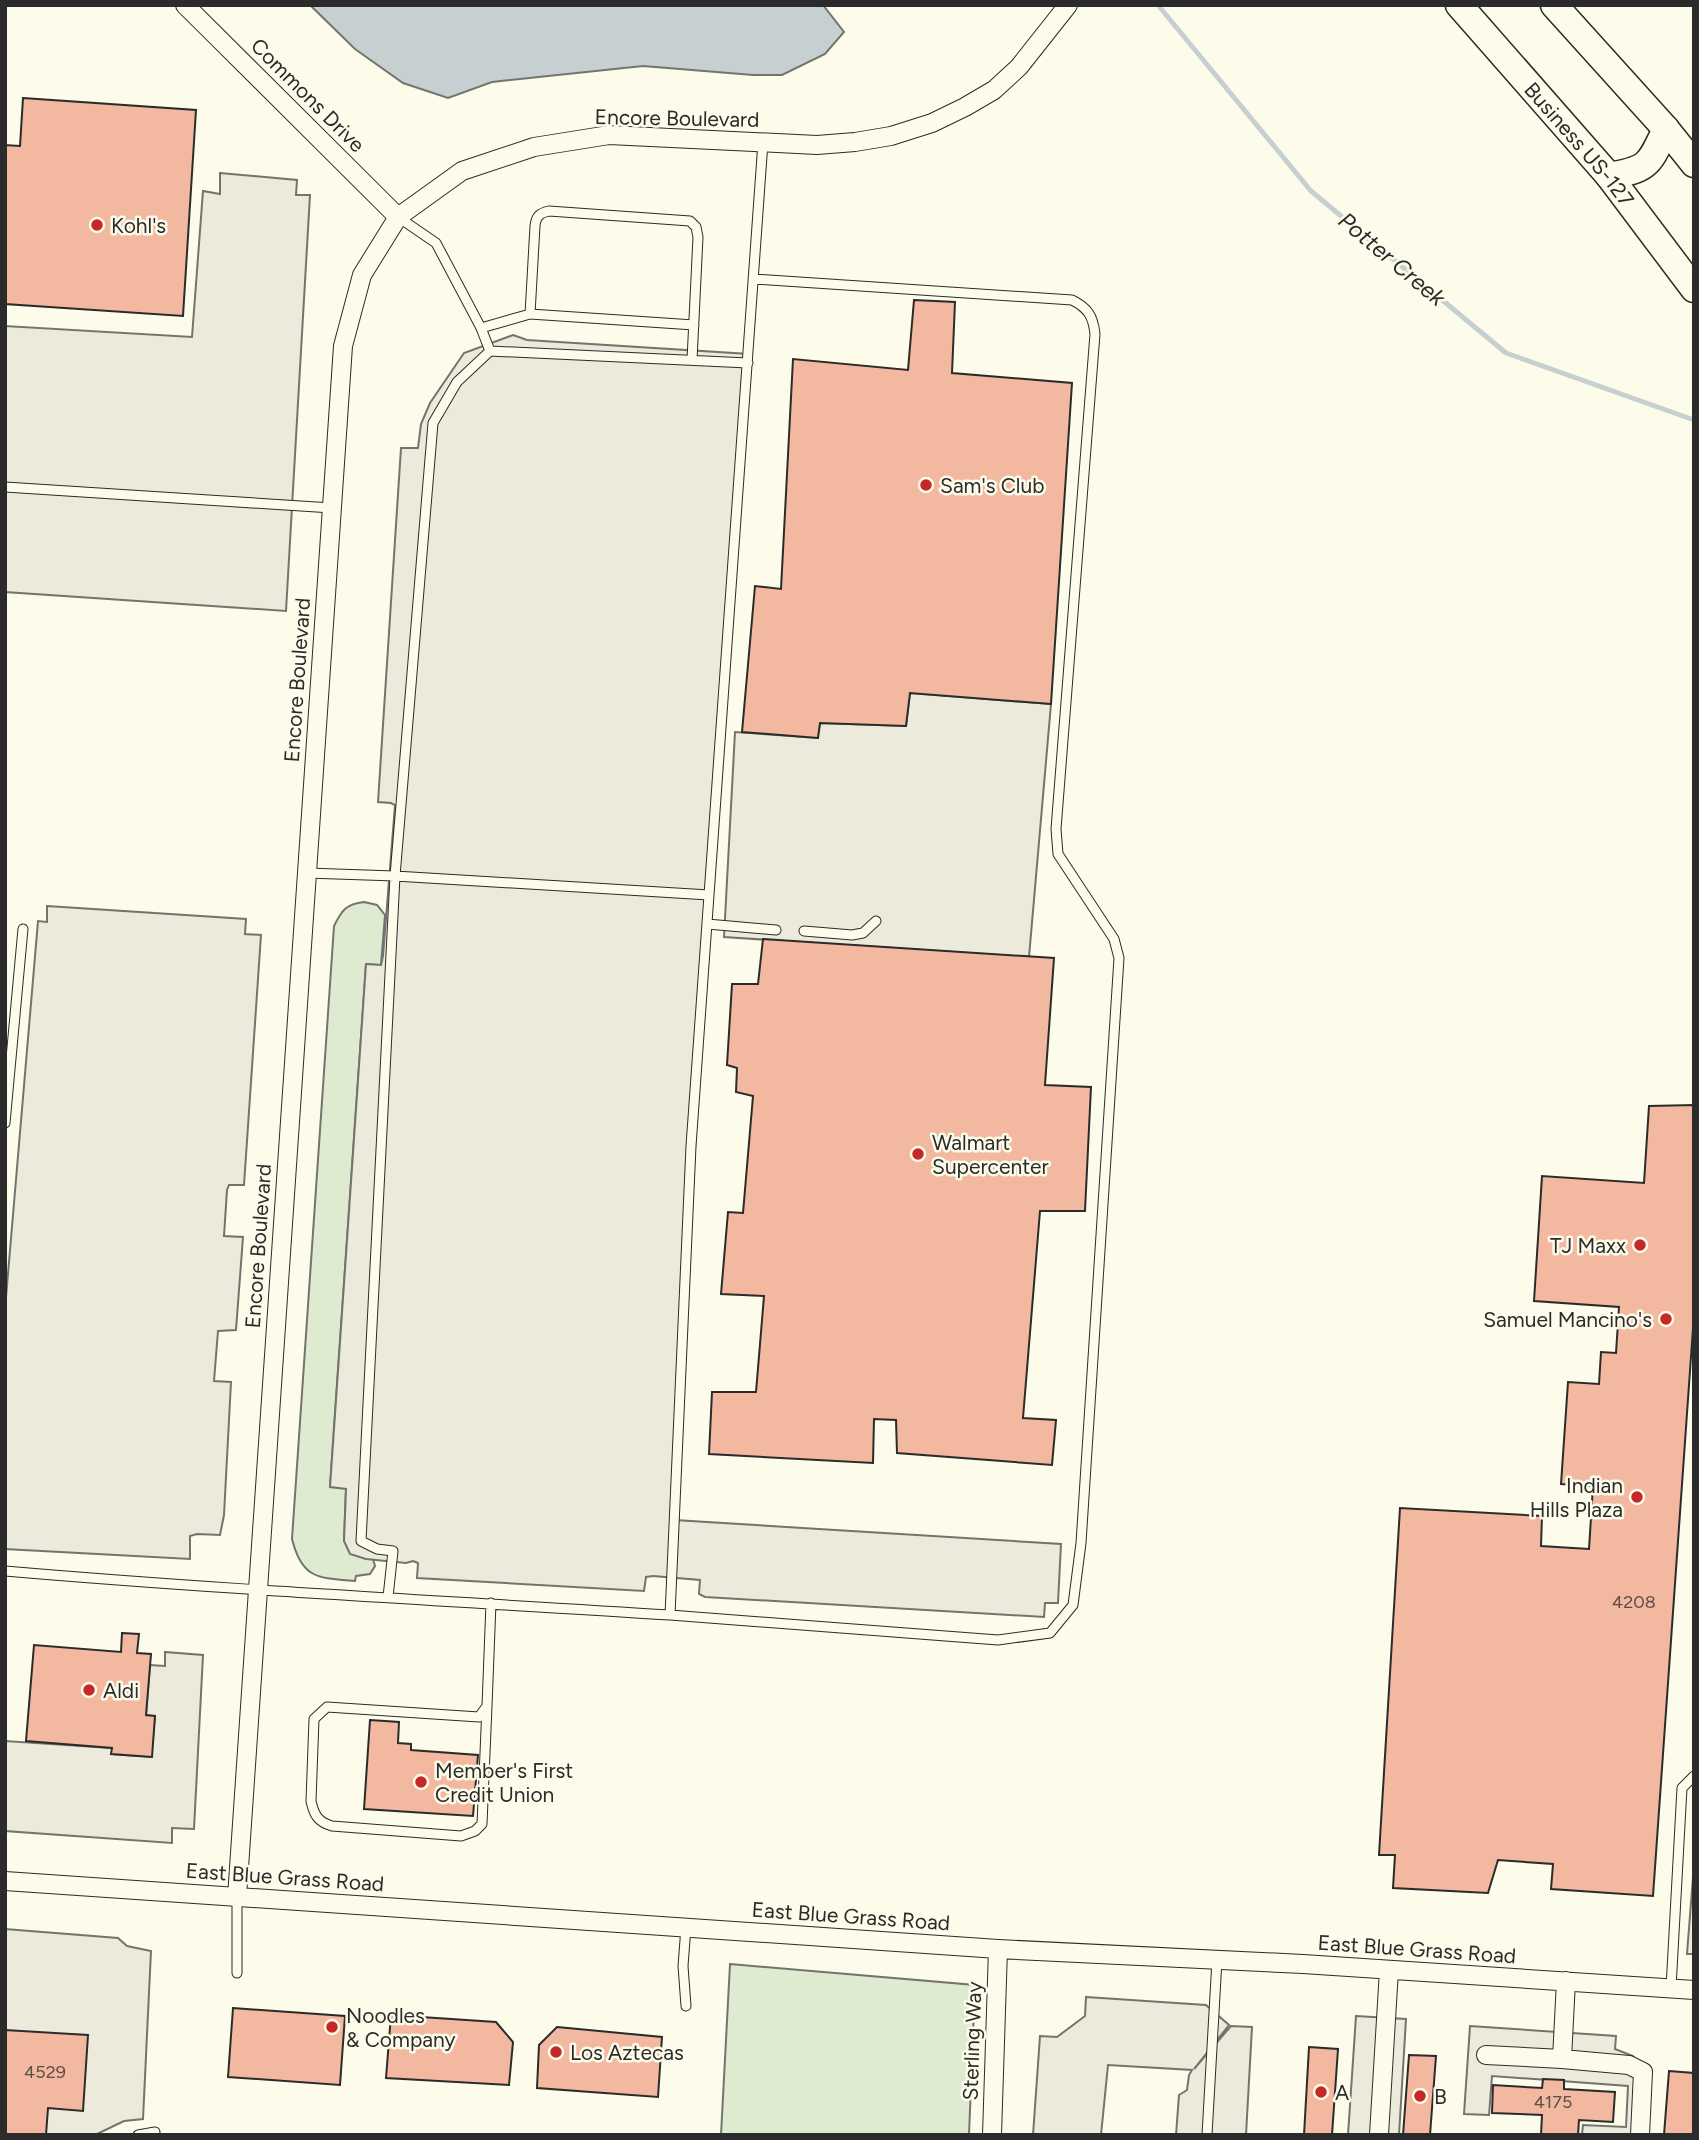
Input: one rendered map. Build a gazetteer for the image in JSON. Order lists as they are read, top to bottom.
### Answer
{
  "streets": {
    "main road": ["Business US-127"],
    "street": [
      "Commons Drive",
      "Encore Boulevard",
      "East Blue Grass Road",
      "Sterling Way"
    ]
  },
  "crossings": [
    ["Commons Drive", "Encore Boulevard"],
    ["Encore Boulevard", "East Blue Grass Road"],
    ["East Blue Grass Road", "Sterling Way"]
  ],
  "water": ["Potter Creek"],
  "places": [
    "Kohl's",
    "Sam's Club",
    "Walmart Supercenter",
    "TJ Maxx",
    "Samuel Mancino's",
    "Indian Hills Plaza",
    "Aldi",
    "Member's First Credit Union",
    "Noodles & Company",
    "Los Aztecas",
    "A",
    "B"
  ],
  "house_numbers": ["4208", "4529", "4175"]
}
